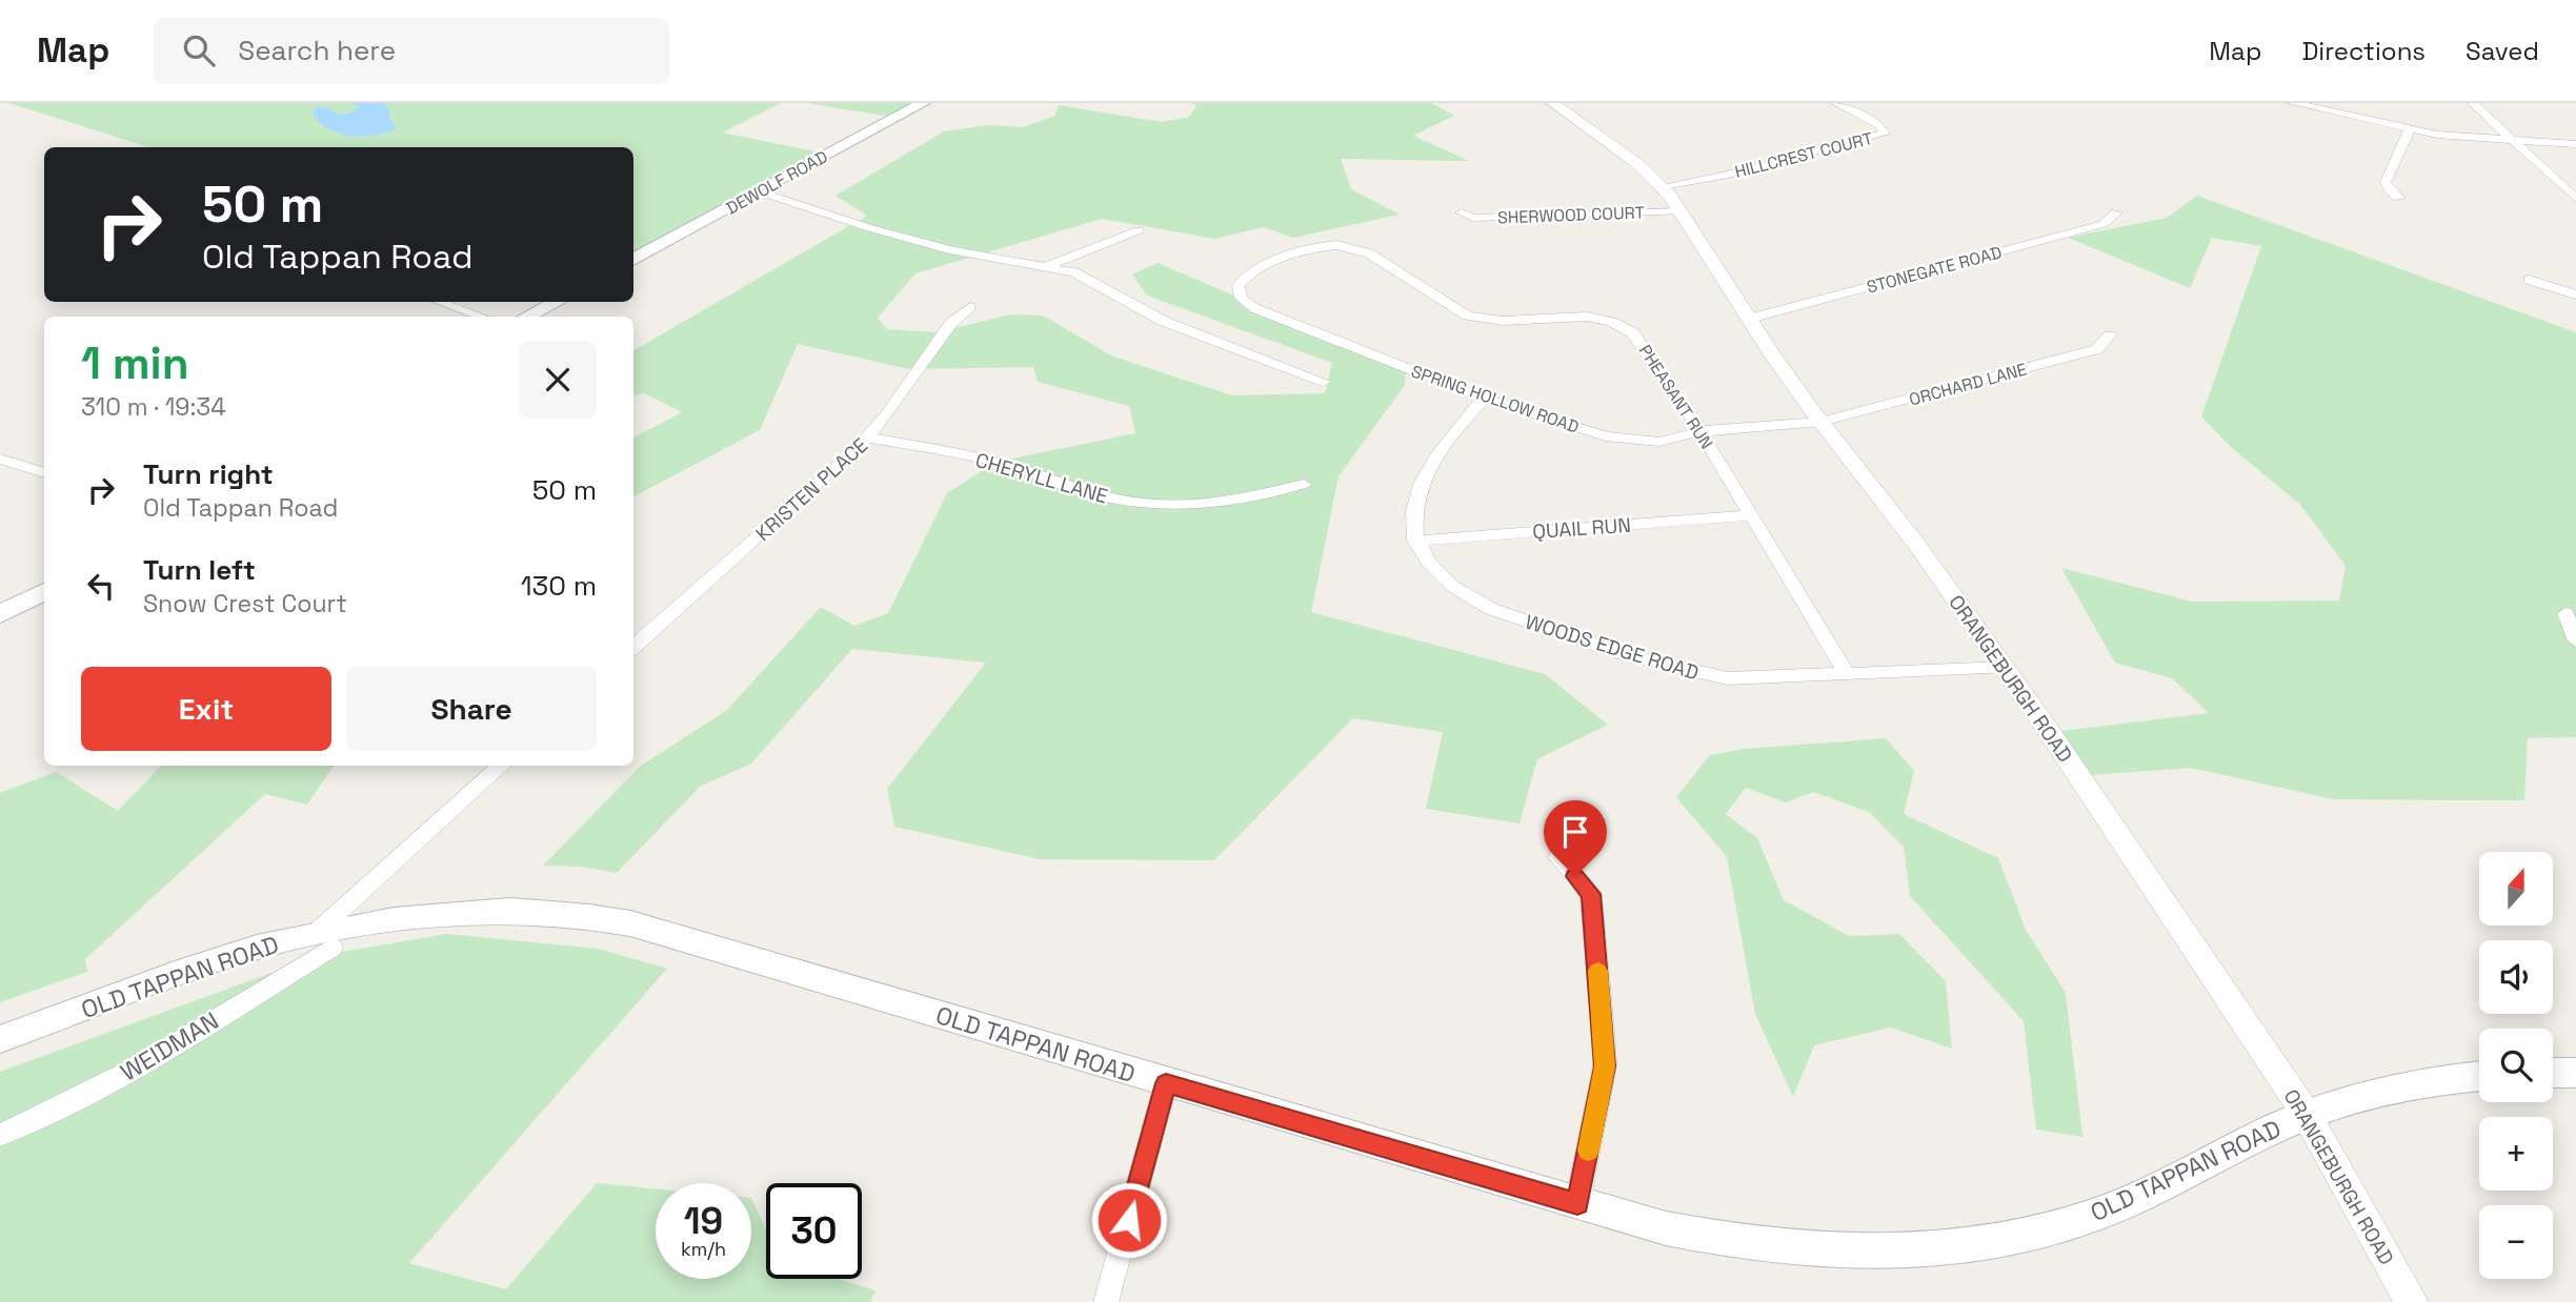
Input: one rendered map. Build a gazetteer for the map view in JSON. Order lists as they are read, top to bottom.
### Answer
{
  "streets": {
    "main road": ["DEWOLF ROAD", "OLD TAPPAN ROAD"],
    "street": [
      "HILLCREST COURT",
      "SHERWOOD COURT",
      "STONEGATE ROAD",
      "ORCHARD LANE",
      "PHEASANT RUN",
      "SPRING HOLLOW ROAD",
      "CHERYLL LANE",
      "KRISTEN PLACE",
      "QUAIL RUN",
      "WOODS EDGE ROAD",
      "ORANGEBURGH ROAD",
      "WEIDMAN"
    ]
  },
  "crossings": [
    ["HILLCREST COURT", "ORANGEBURGH ROAD"],
    ["SHERWOOD COURT", "ORANGEBURGH ROAD"],
    ["STONEGATE ROAD", "ORANGEBURGH ROAD"],
    ["ORCHARD LANE", "SPRING HOLLOW ROAD"],
    ["ORCHARD LANE", "ORANGEBURGH ROAD"],
    ["PHEASANT RUN", "SPRING HOLLOW ROAD"],
    ["PHEASANT RUN", "QUAIL RUN"],
    ["PHEASANT RUN", "WOODS EDGE ROAD"],
    ["SPRING HOLLOW ROAD", "ORANGEBURGH ROAD"],
    ["CHERYLL LANE", "KRISTEN PLACE"],
    ["QUAIL RUN", "WOODS EDGE ROAD"],
    ["WOODS EDGE ROAD", "ORANGEBURGH ROAD"],
    ["ORANGEBURGH ROAD", "OLD TAPPAN ROAD"],
    ["OLD TAPPAN ROAD", "WEIDMAN"]
  ],
  "north": "top",
  "page": {
    "header": "Map",
    "search": "Search here",
    "nav": ["Map", "Directions", "Saved"],
    "turn": ["50 m", "Old Tappan Road"],
    "heading": ["1 min", "310 m · 19:34"],
    "list": [
      {
        "name": "Turn right",
        "note": "Old Tappan Road",
        "value": "50 m"
      },
      {
        "name": "Turn left",
        "note": "Snow Crest Court",
        "value": "130 m"
      }
    ],
    "buttons": ["Exit", "Share"],
    "map_buttons": ["+", "−"],
    "speed": "19 km/h",
    "limit": "30"
  }
}
